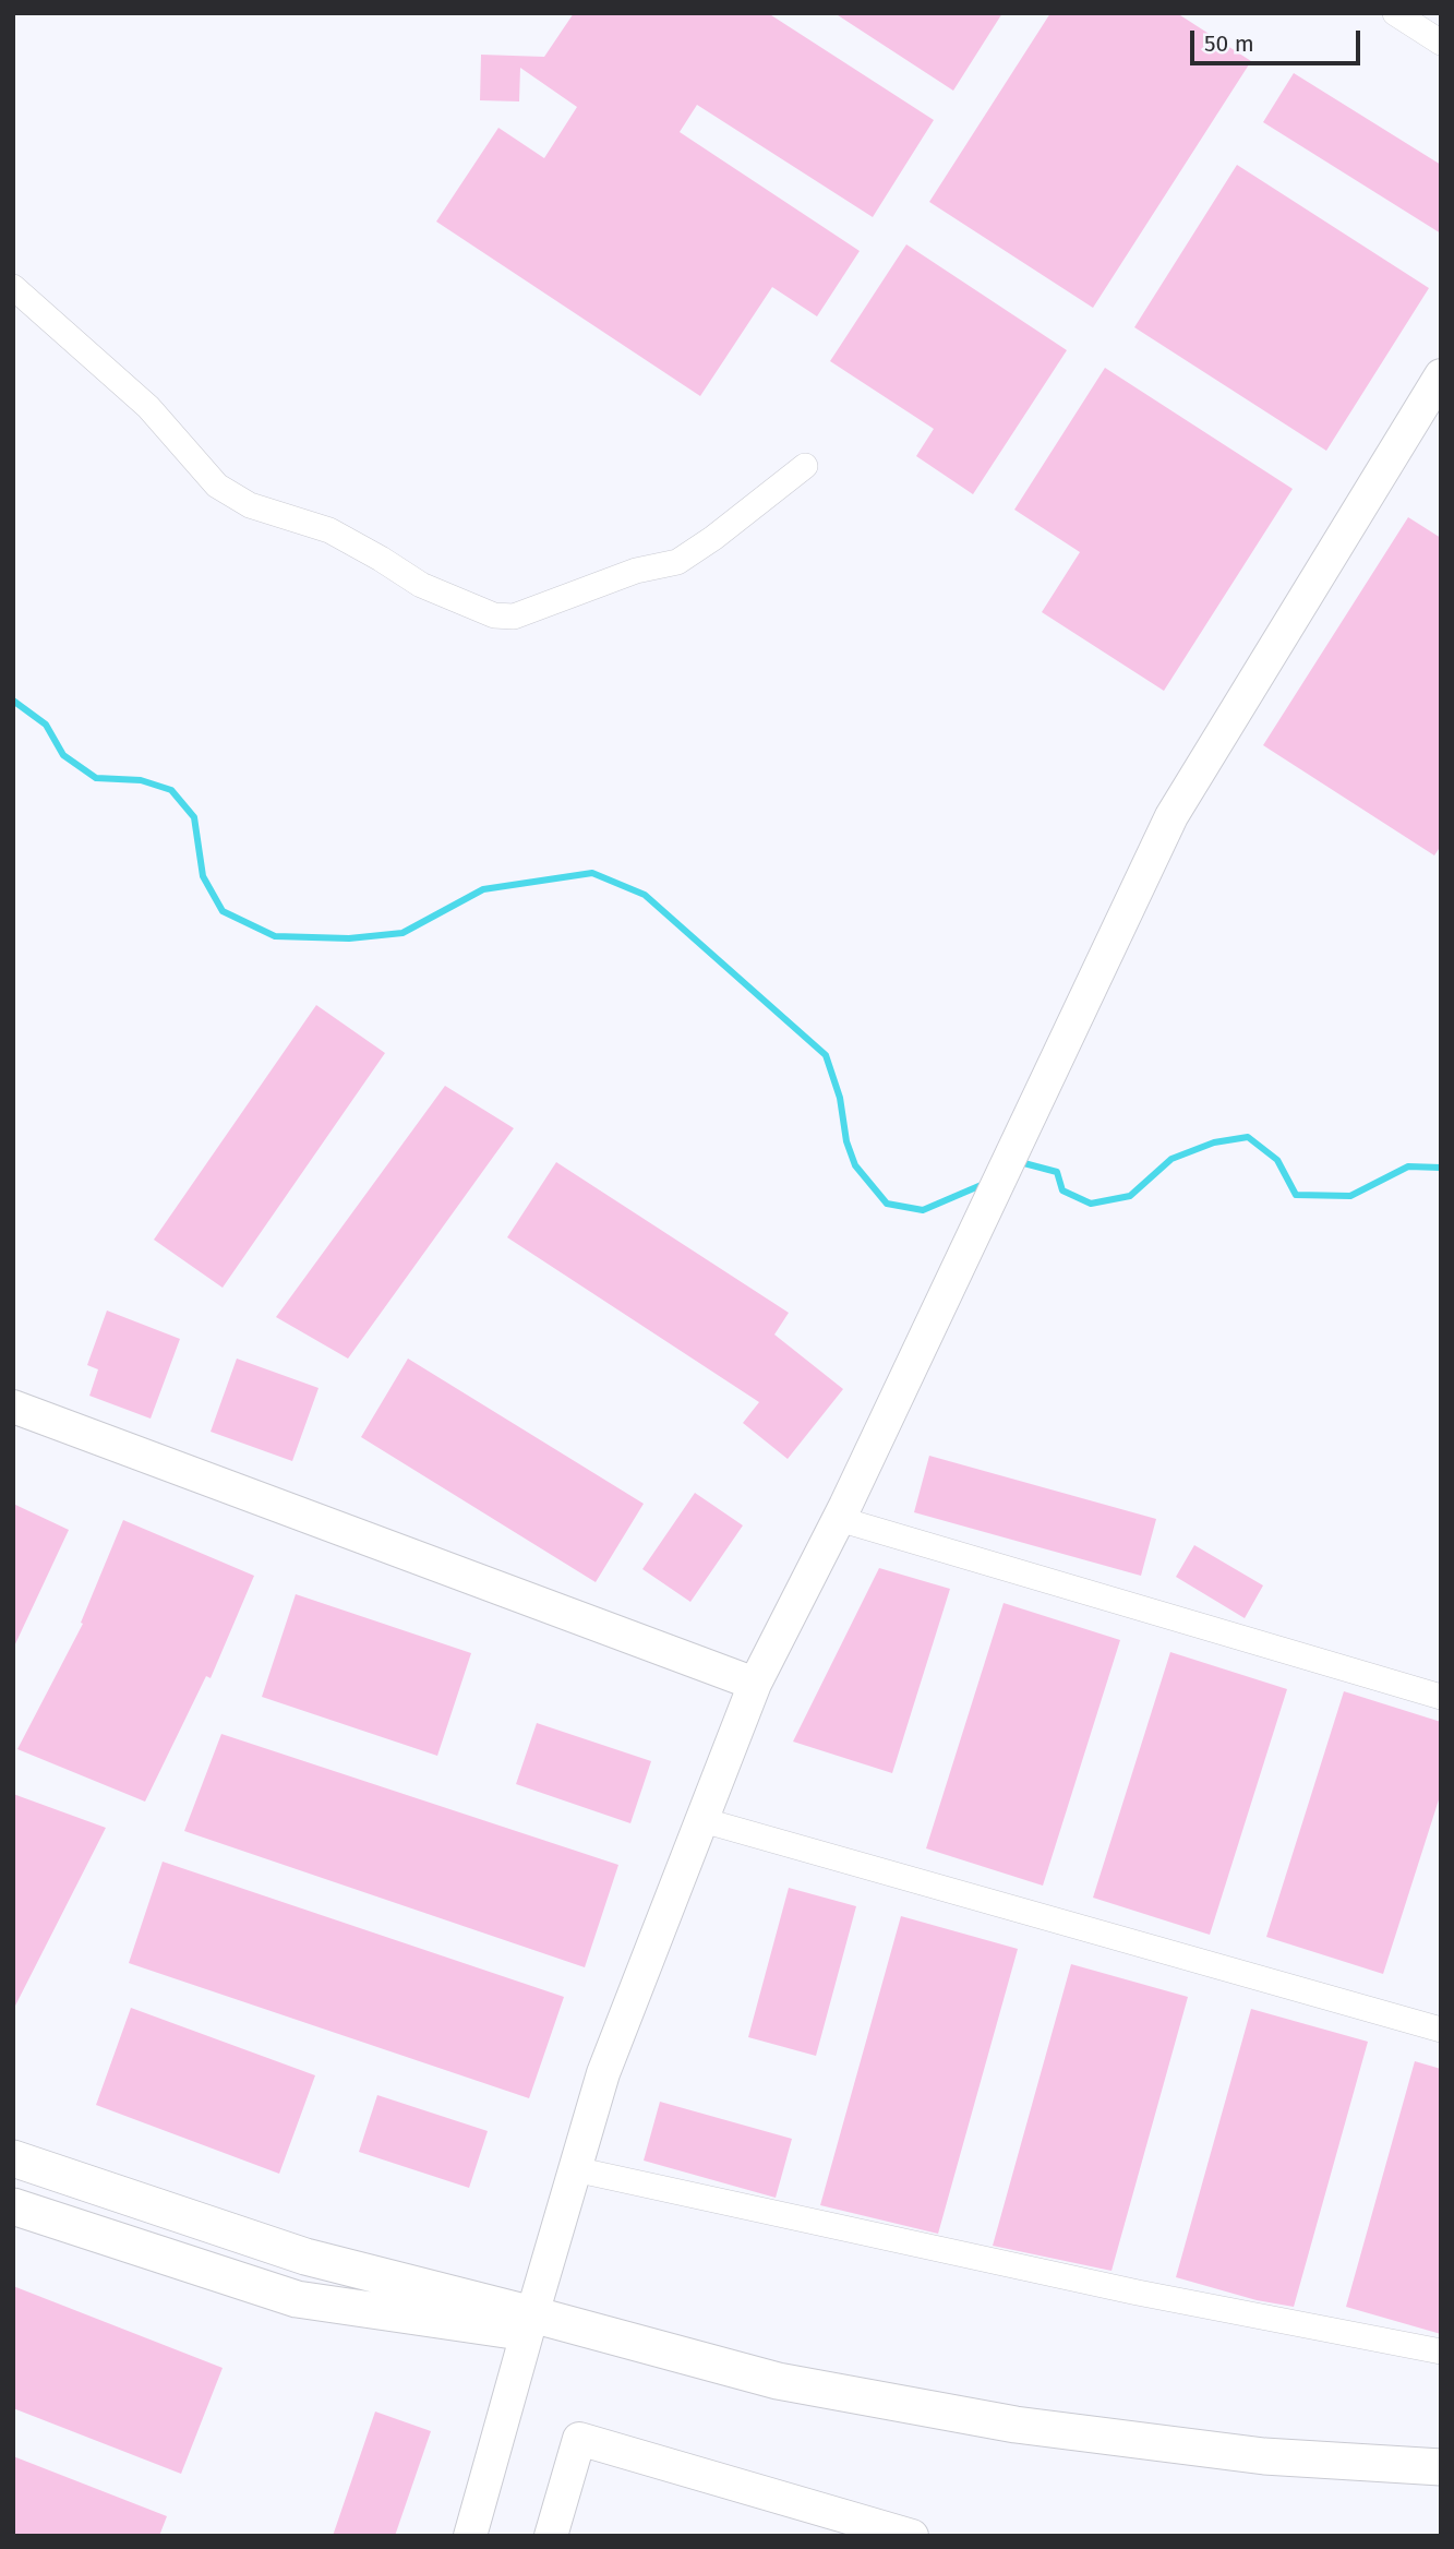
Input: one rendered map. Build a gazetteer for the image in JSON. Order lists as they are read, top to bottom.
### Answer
{
  "scale_bar": "50 m"
}
